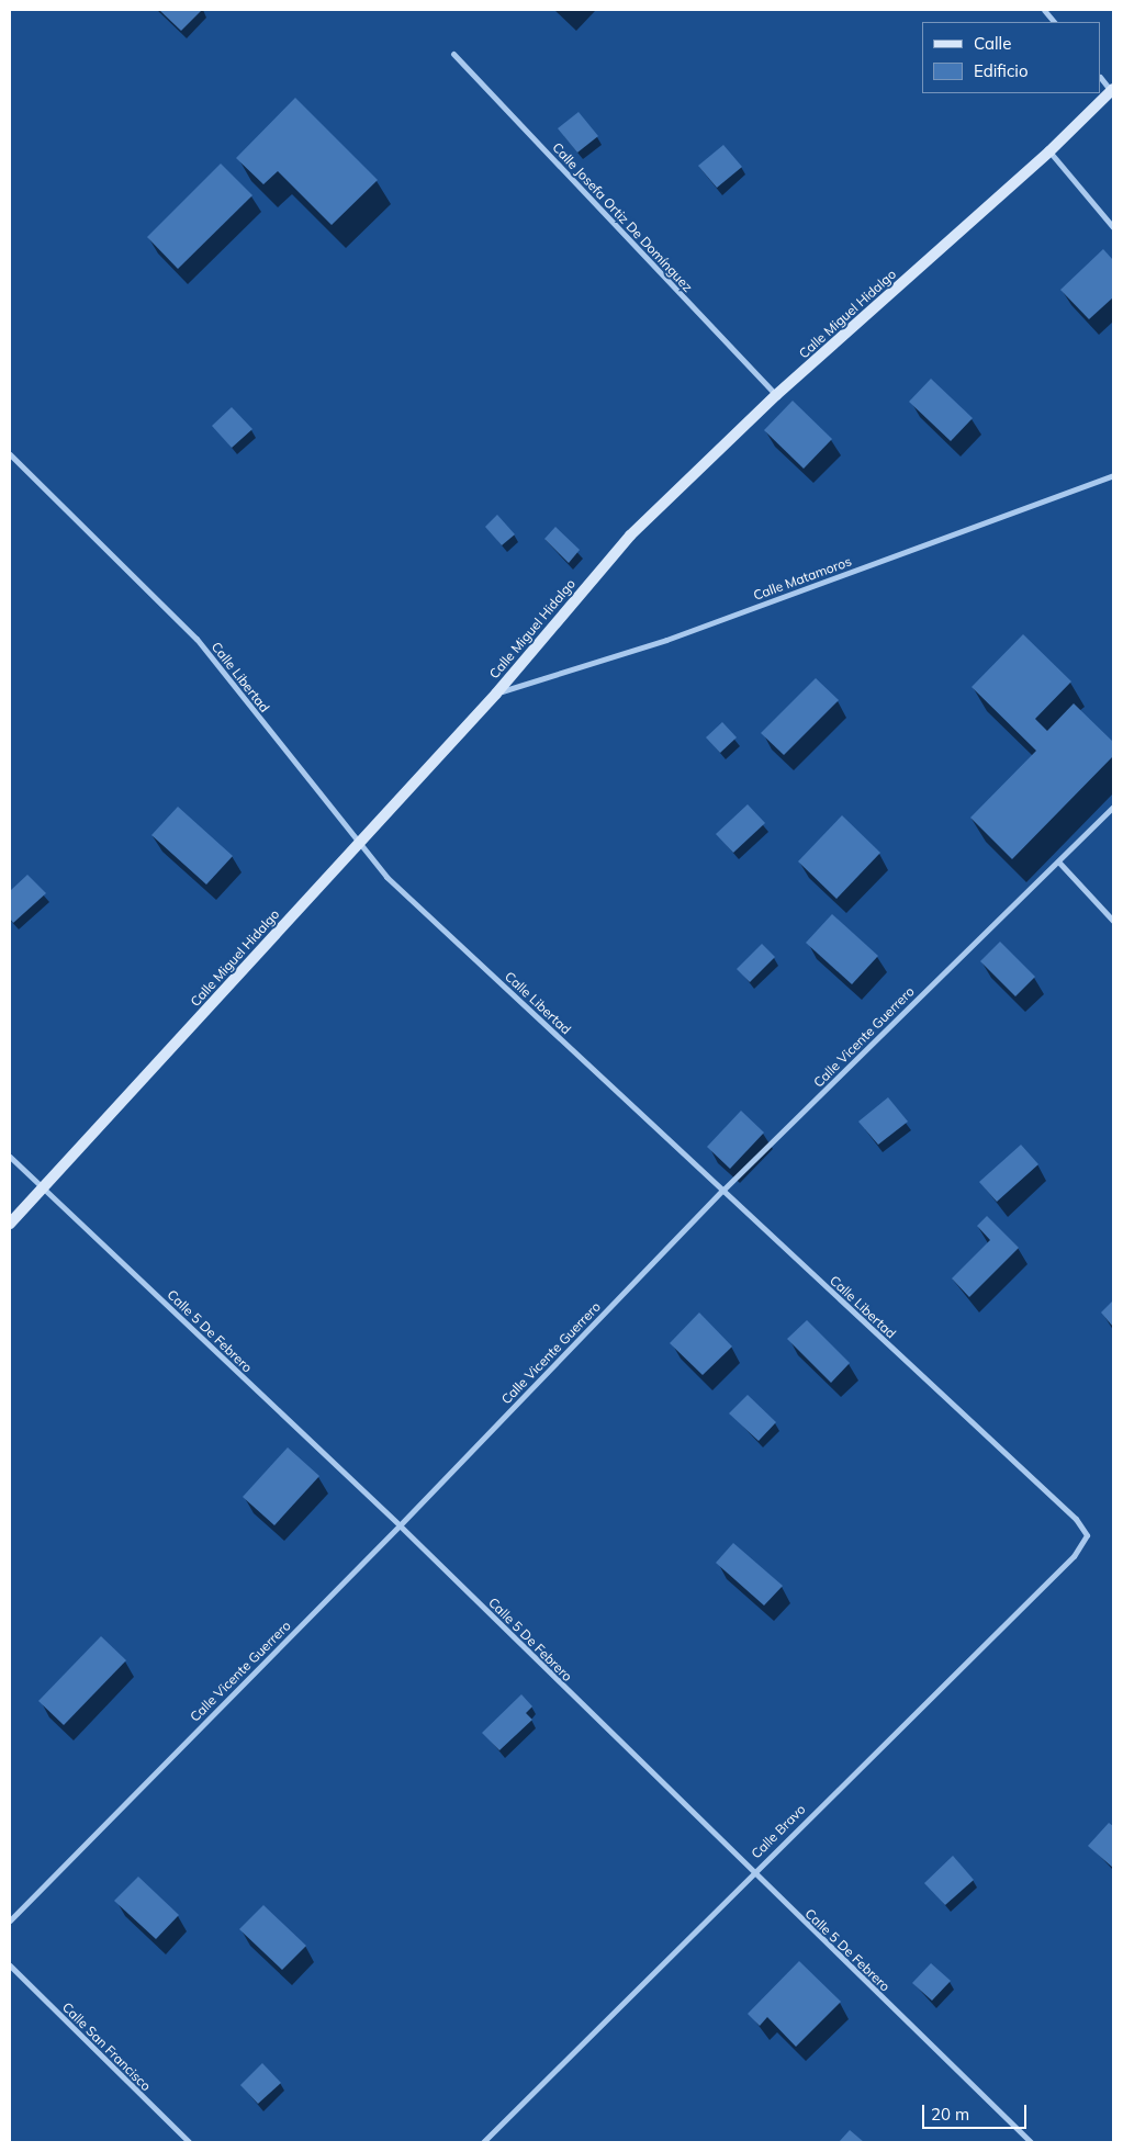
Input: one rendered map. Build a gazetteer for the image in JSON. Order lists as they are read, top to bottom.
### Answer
{
  "streets": {
    "street": [
      "Calle Josefa Ortiz De Domínguez",
      "Calle Miguel Hidalgo",
      "Calle Matamoros",
      "Calle Libertad",
      "Calle Vicente Guerrero",
      "Calle 5 De Febrero",
      "Calle Bravo",
      "Calle San Francisco"
    ]
  },
  "crossings": [
    ["Calle Josefa Ortiz De Domínguez", "Calle Miguel Hidalgo"],
    ["Calle Miguel Hidalgo", "Calle Matamoros"],
    ["Calle Miguel Hidalgo", "Calle Libertad"],
    ["Calle Miguel Hidalgo", "Calle 5 De Febrero"],
    ["Calle Libertad", "Calle Vicente Guerrero"],
    ["Calle Libertad", "Calle Bravo"],
    ["Calle Vicente Guerrero", "Calle 5 De Febrero"],
    ["Calle 5 De Febrero", "Calle Bravo"]
  ],
  "legend": ["Calle", "Edificio"],
  "scale_bar": "20 m"
}
